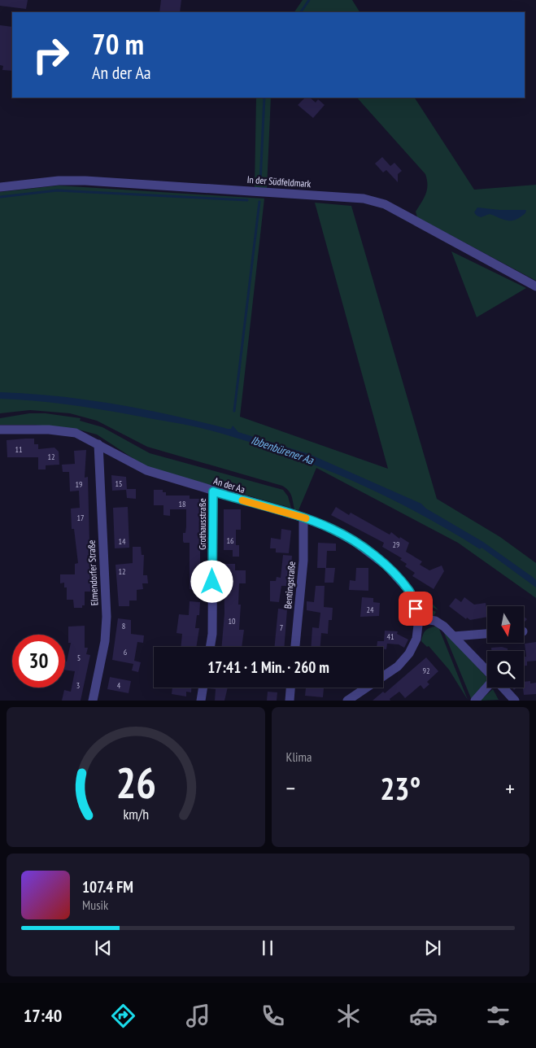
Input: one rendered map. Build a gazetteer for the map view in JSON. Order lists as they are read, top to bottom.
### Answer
{
  "streets": {
    "street": [
      "In der Südfeldmark",
      "An der Aa",
      "Grothausstraße",
      "Elmendorfer Straße",
      "Bentingstraße"
    ]
  },
  "crossings": [
    ["An der Aa", "Grothausstraße"],
    ["An der Aa", "Elmendorfer Straße"],
    ["An der Aa", "Bentingstraße"]
  ],
  "water": ["Ibbenbürener Aa"],
  "house_numbers": [
    "11",
    "12",
    "15",
    "19",
    "18",
    "17",
    "16",
    "14",
    "29",
    "12",
    "24",
    "10",
    "8",
    "7",
    "41",
    "6",
    "5",
    "92",
    "3",
    "4"
  ],
  "north": "bottom",
  "page": {
    "turn": ["70 m", "An der Aa"],
    "limit": "30",
    "trip": "17:41 · 1 Min. · 260 m",
    "tile": "Klima",
    "heat": ["−", "23°", "+"],
    "song": ["107.4 FM", "Musik"],
    "tabs": "17:40",
    "gauge": ["26", "km/h"]
  }
}
